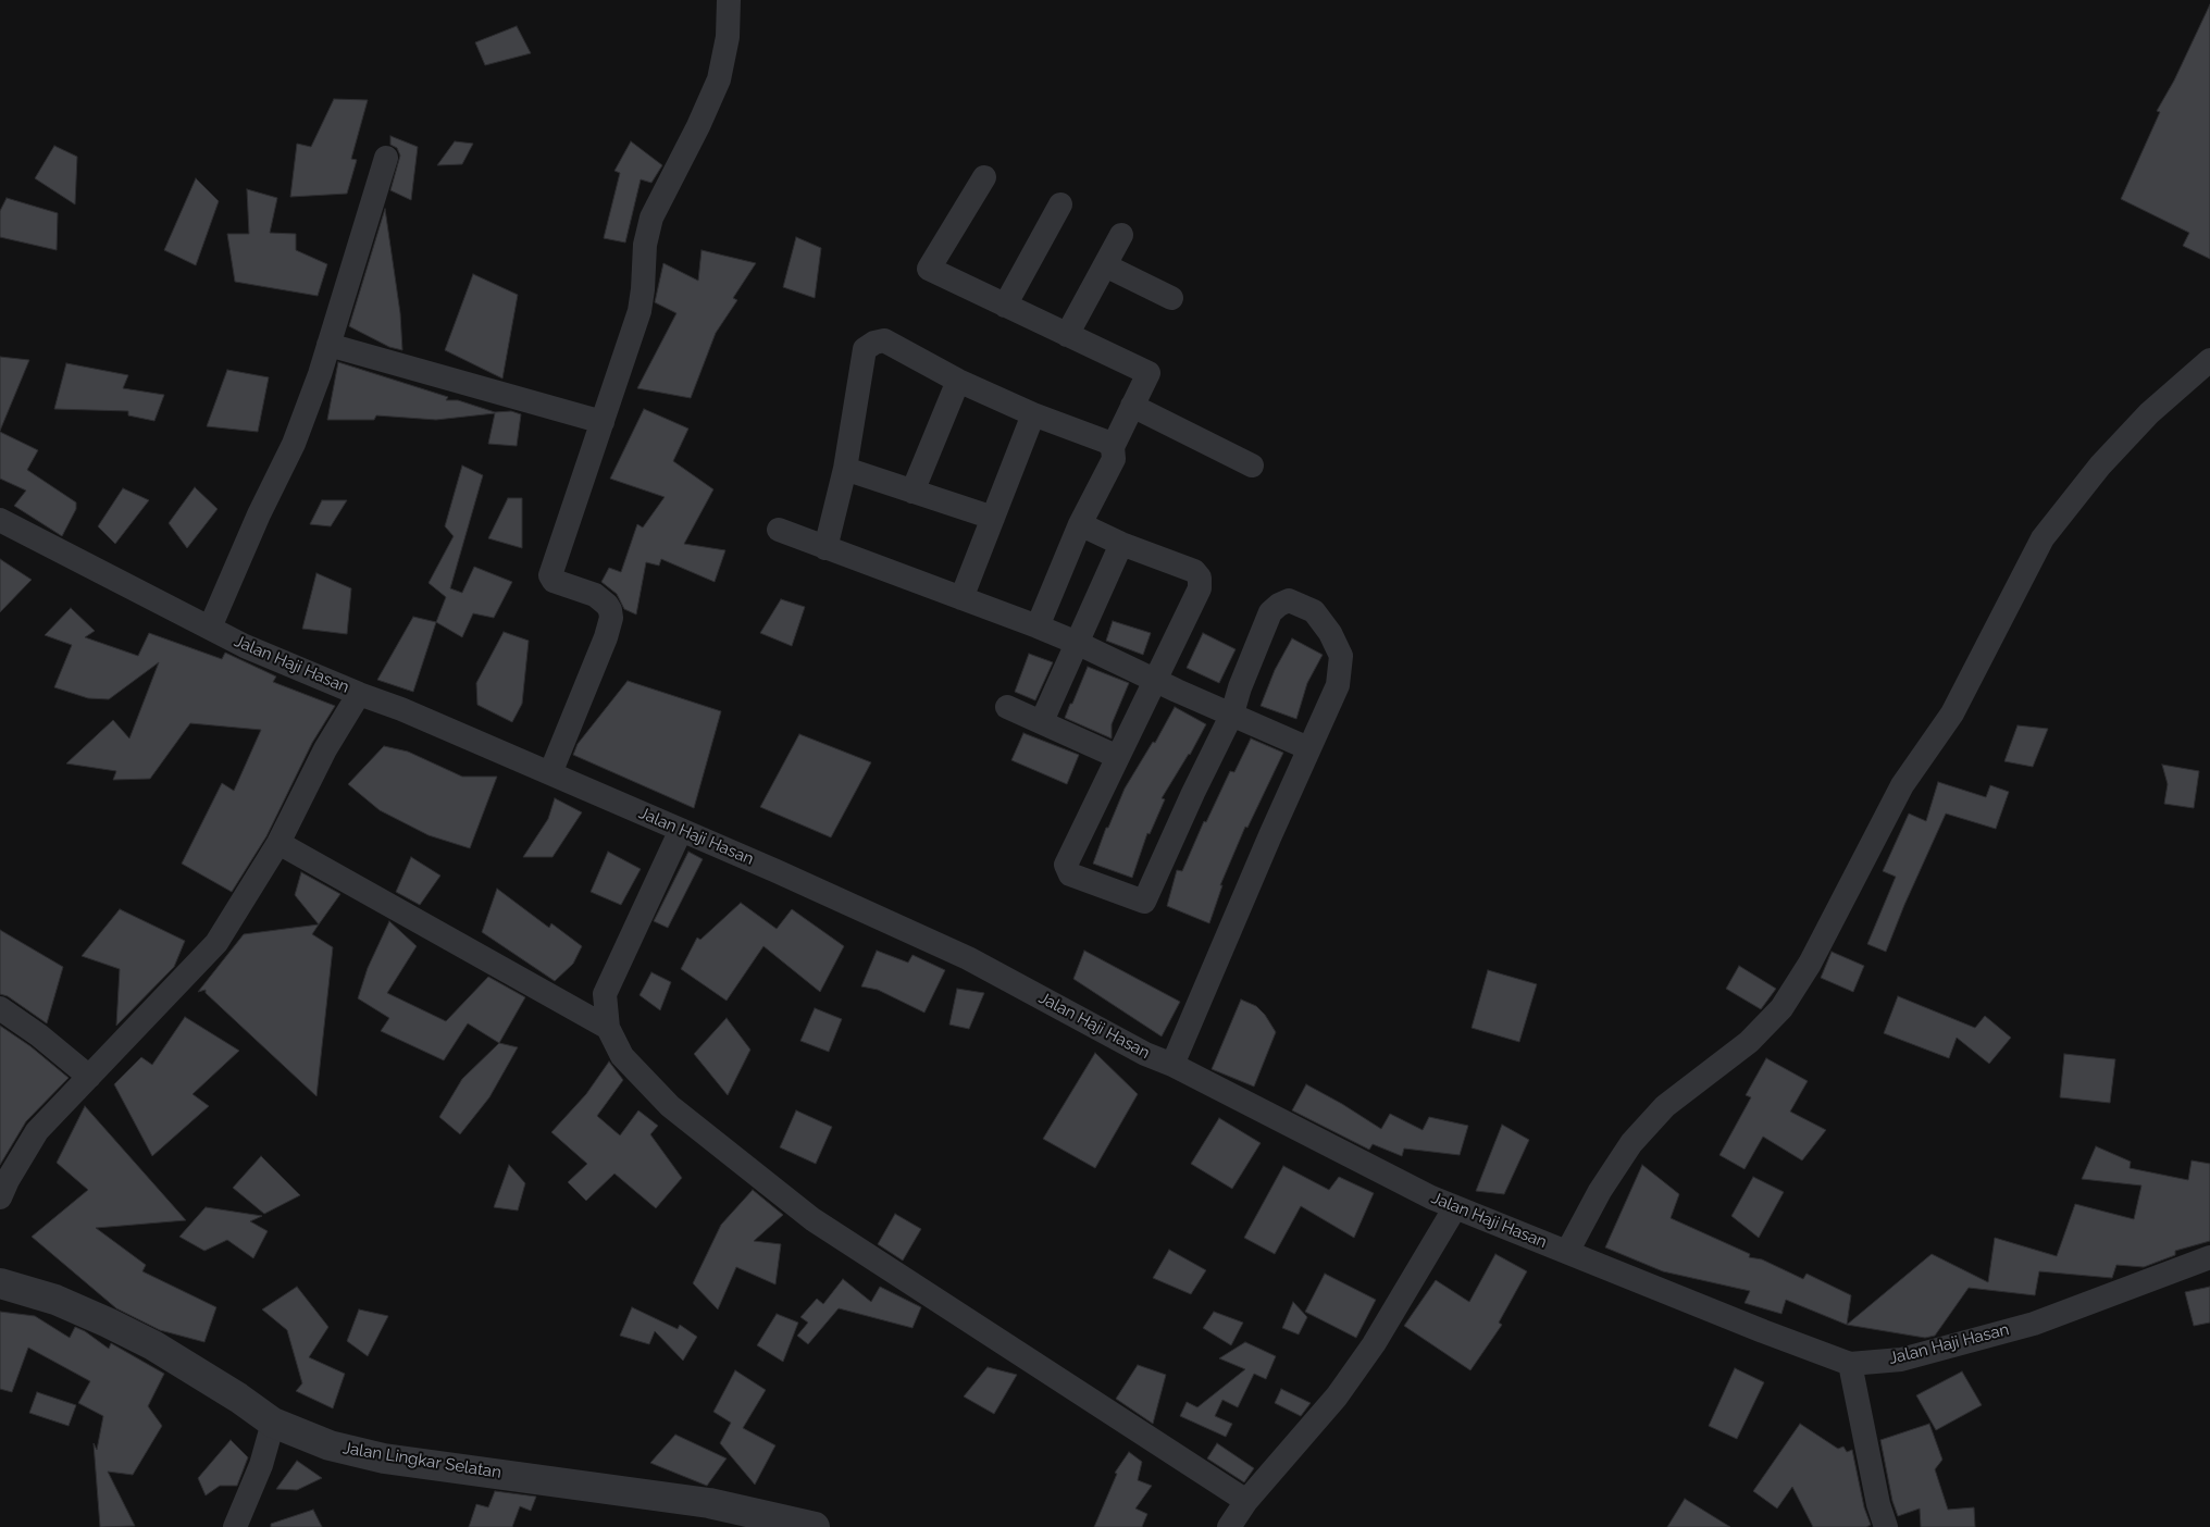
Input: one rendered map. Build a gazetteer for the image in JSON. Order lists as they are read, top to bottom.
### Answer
{
  "streets": {
    "street": ["Jalan Haji Hasan", "Jalan Lingkar Selatan"]
  }
}
